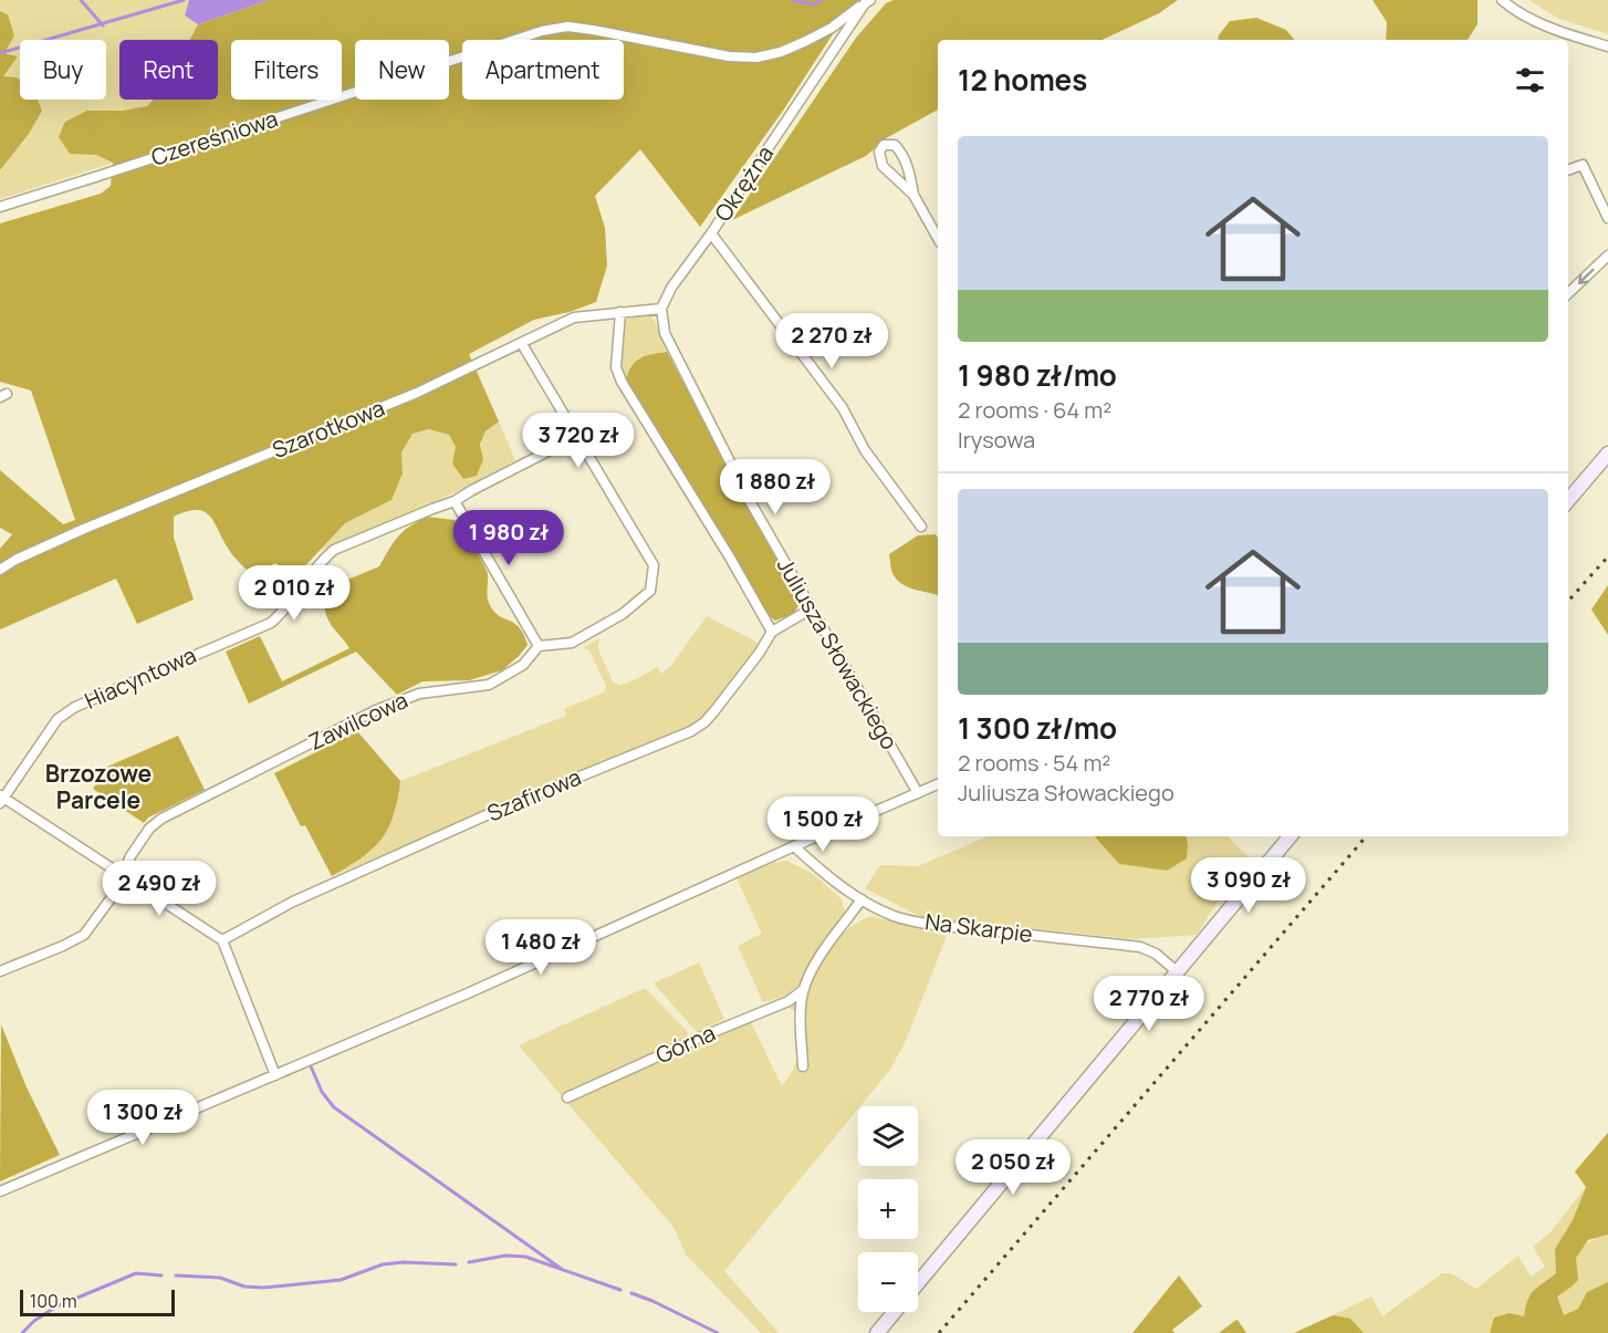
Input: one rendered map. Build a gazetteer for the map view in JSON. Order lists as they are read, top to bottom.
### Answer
{
  "streets": {
    "street": [
      "Czereśniowa",
      "Okrężna",
      "Szarotkowa",
      "Juliusza Słowackiego",
      "Hiacyntowa",
      "Zawilcowa",
      "Szafirowa",
      "Na Skarpie",
      "Górna"
    ]
  },
  "crossings": [
    ["Czereśniowa", "Okrężna"],
    ["Szarotkowa", "Juliusza Słowackiego"],
    ["Juliusza Słowackiego", "Szafirowa"]
  ],
  "districts": ["Brzozowe Parcele"],
  "scale_bar": "100 m",
  "page": {
    "chip": [
      "Buy",
      "Rent",
      "Filters",
      "New",
      "Apartment"
    ],
    "heading": "12 homes",
    "list": [
      {
        "name": "1 980 zł/mo",
        "note": "2 rooms · 64 m² · Irysowa"
      },
      {
        "name": "1 300 zł/mo",
        "note": "2 rooms · 54 m² · Juliusza Słowackiego"
      }
    ],
    "price": [
      "2 270 zł",
      "3 720 zł",
      "1 880 zł",
      "1 980 zł",
      "2 010 zł",
      "1 500 zł",
      "3 090 zł",
      "2 490 zł",
      "1 480 zł",
      "2 770 zł",
      "1 300 zł",
      "2 050 zł"
    ],
    "map_buttons": ["+", "−"],
    "scale": "100 m"
  }
}
